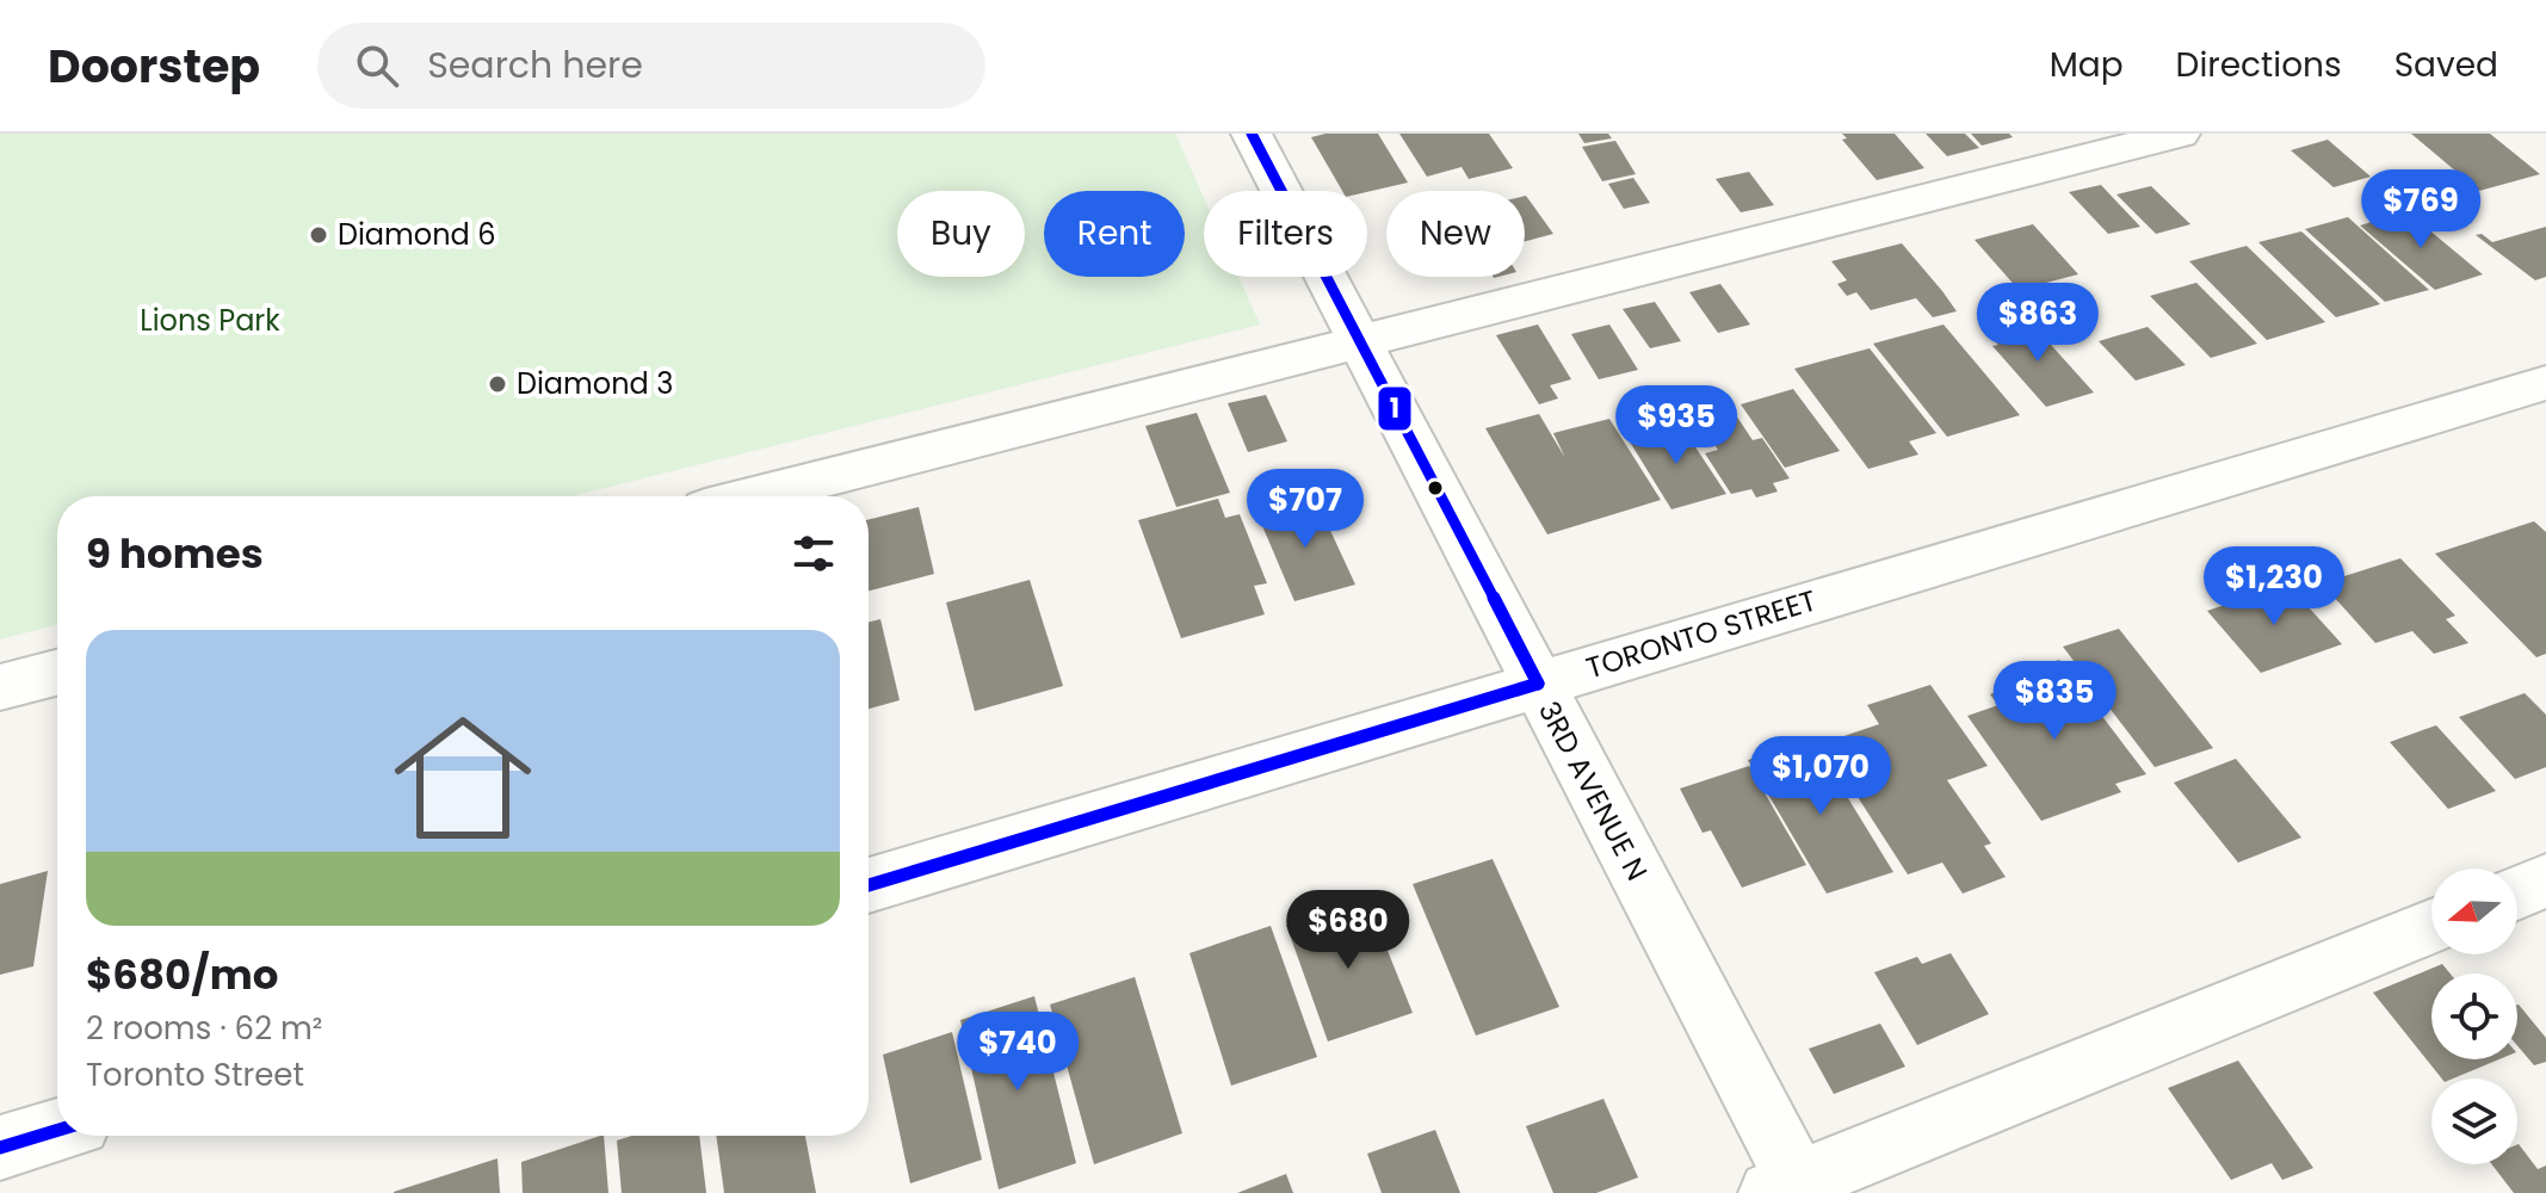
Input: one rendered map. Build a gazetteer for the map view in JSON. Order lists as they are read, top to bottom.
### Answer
{
  "streets": {
    "street": ["TORONTO STREET", "3RD AVENUE N"]
  },
  "crossings": [
    ["TORONTO STREET", "3RD AVENUE N"]
  ],
  "parks": ["Lions Park"],
  "places": ["Diamond 6", "Diamond 3"],
  "lines": ["transit line 1"],
  "north": "left",
  "page": {
    "header": "Doorstep",
    "search": "Search here",
    "nav": ["Map", "Directions", "Saved"],
    "price": [
      "$769",
      "$863",
      "$935",
      "$707",
      "$1,230",
      "$835",
      "$1,070",
      "$680",
      "$740"
    ],
    "chip": [
      "Buy",
      "Rent",
      "Filters",
      "New"
    ],
    "heading": "9 homes",
    "list": [
      {
        "name": "$680/mo",
        "note": "2 rooms · 62 m² · Toronto Street"
      }
    ]
  }
}
